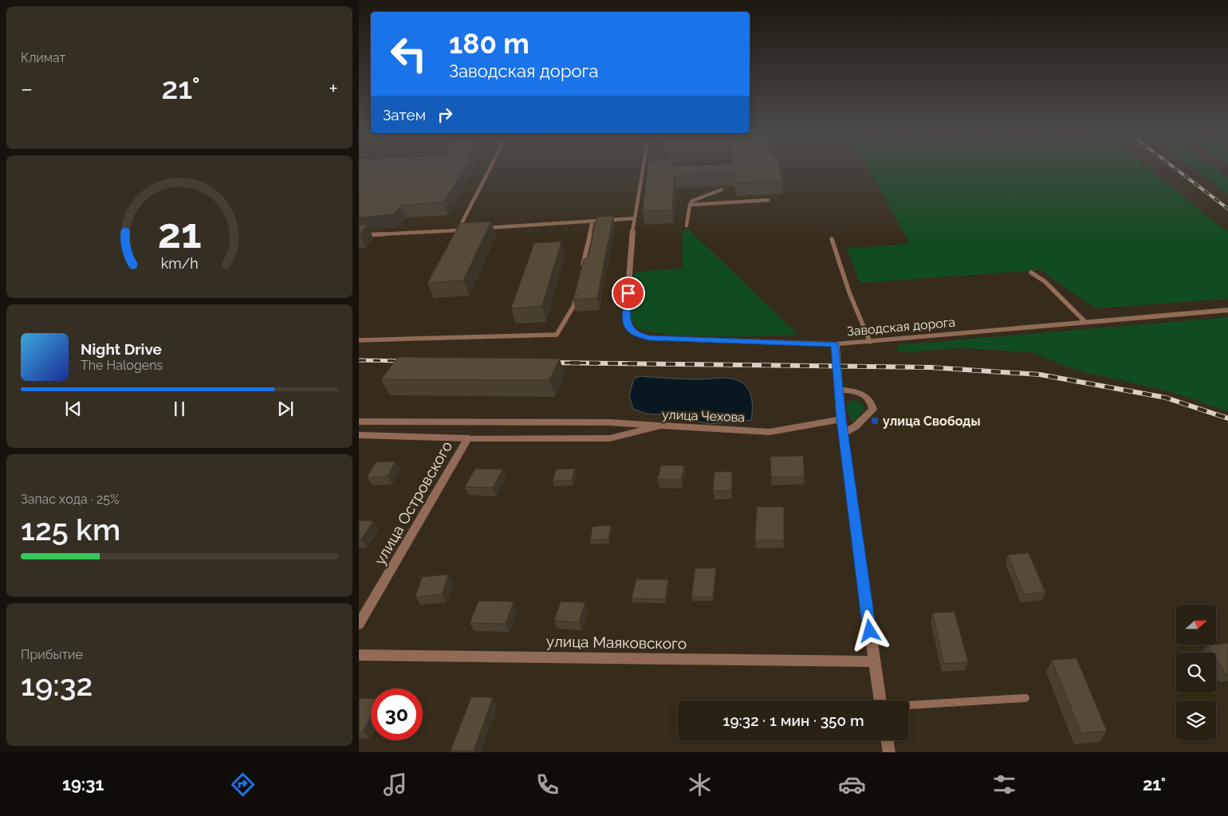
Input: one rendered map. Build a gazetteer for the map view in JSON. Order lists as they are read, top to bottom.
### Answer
{
  "streets": {
    "street": [
      "Заводская дорога",
      "улица Чехова",
      "улица Островского",
      "улица Маяковского"
    ]
  },
  "crossings": [
    ["улица Чехова", "улица Островского"]
  ],
  "places": {
    "transit": ["улица Свободы"]
  },
  "north": "right",
  "page": {
    "tile": [
      "Климат",
      ["Запас хода · 25%", "125 km"],
      ["Прибытие", "19:32"]
    ],
    "turn": ["180 m", "Заводская дорога"],
    "heat": ["−", "21°", "+"],
    "then": "Затем",
    "song": ["Night Drive", "The Halogens"],
    "limit": "30",
    "trip": "19:32 · 1 мин · 350 m",
    "tabs": ["19:31", "21°"],
    "gauge": ["21", "km/h"]
  }
}
